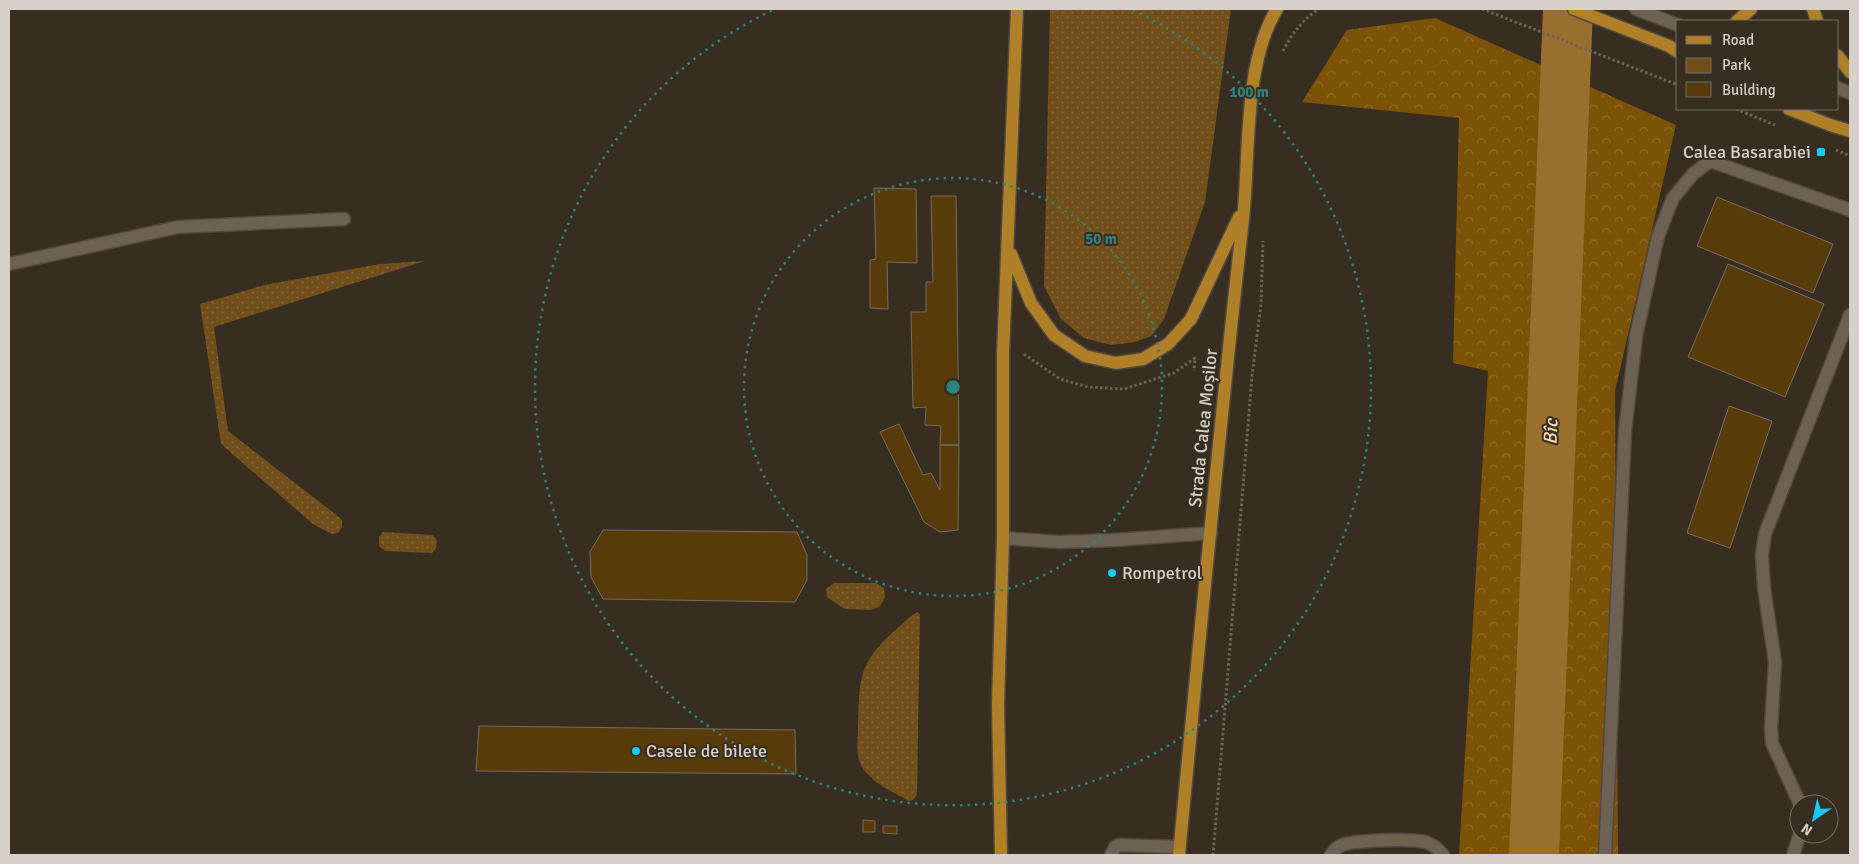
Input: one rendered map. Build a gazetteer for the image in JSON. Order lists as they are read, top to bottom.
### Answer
{
  "streets": {
    "main road": ["Strada Calea Moșilor"]
  },
  "water": ["Bîc"],
  "places": {
    "transit": ["Calea Basarabiei"],
    "other": ["Rompetrol", "Casele de bilete"]
  },
  "legend": ["Road", "Park", "Building"],
  "north": "bottom left",
  "rings": ["100 m", "50 m"]
}
